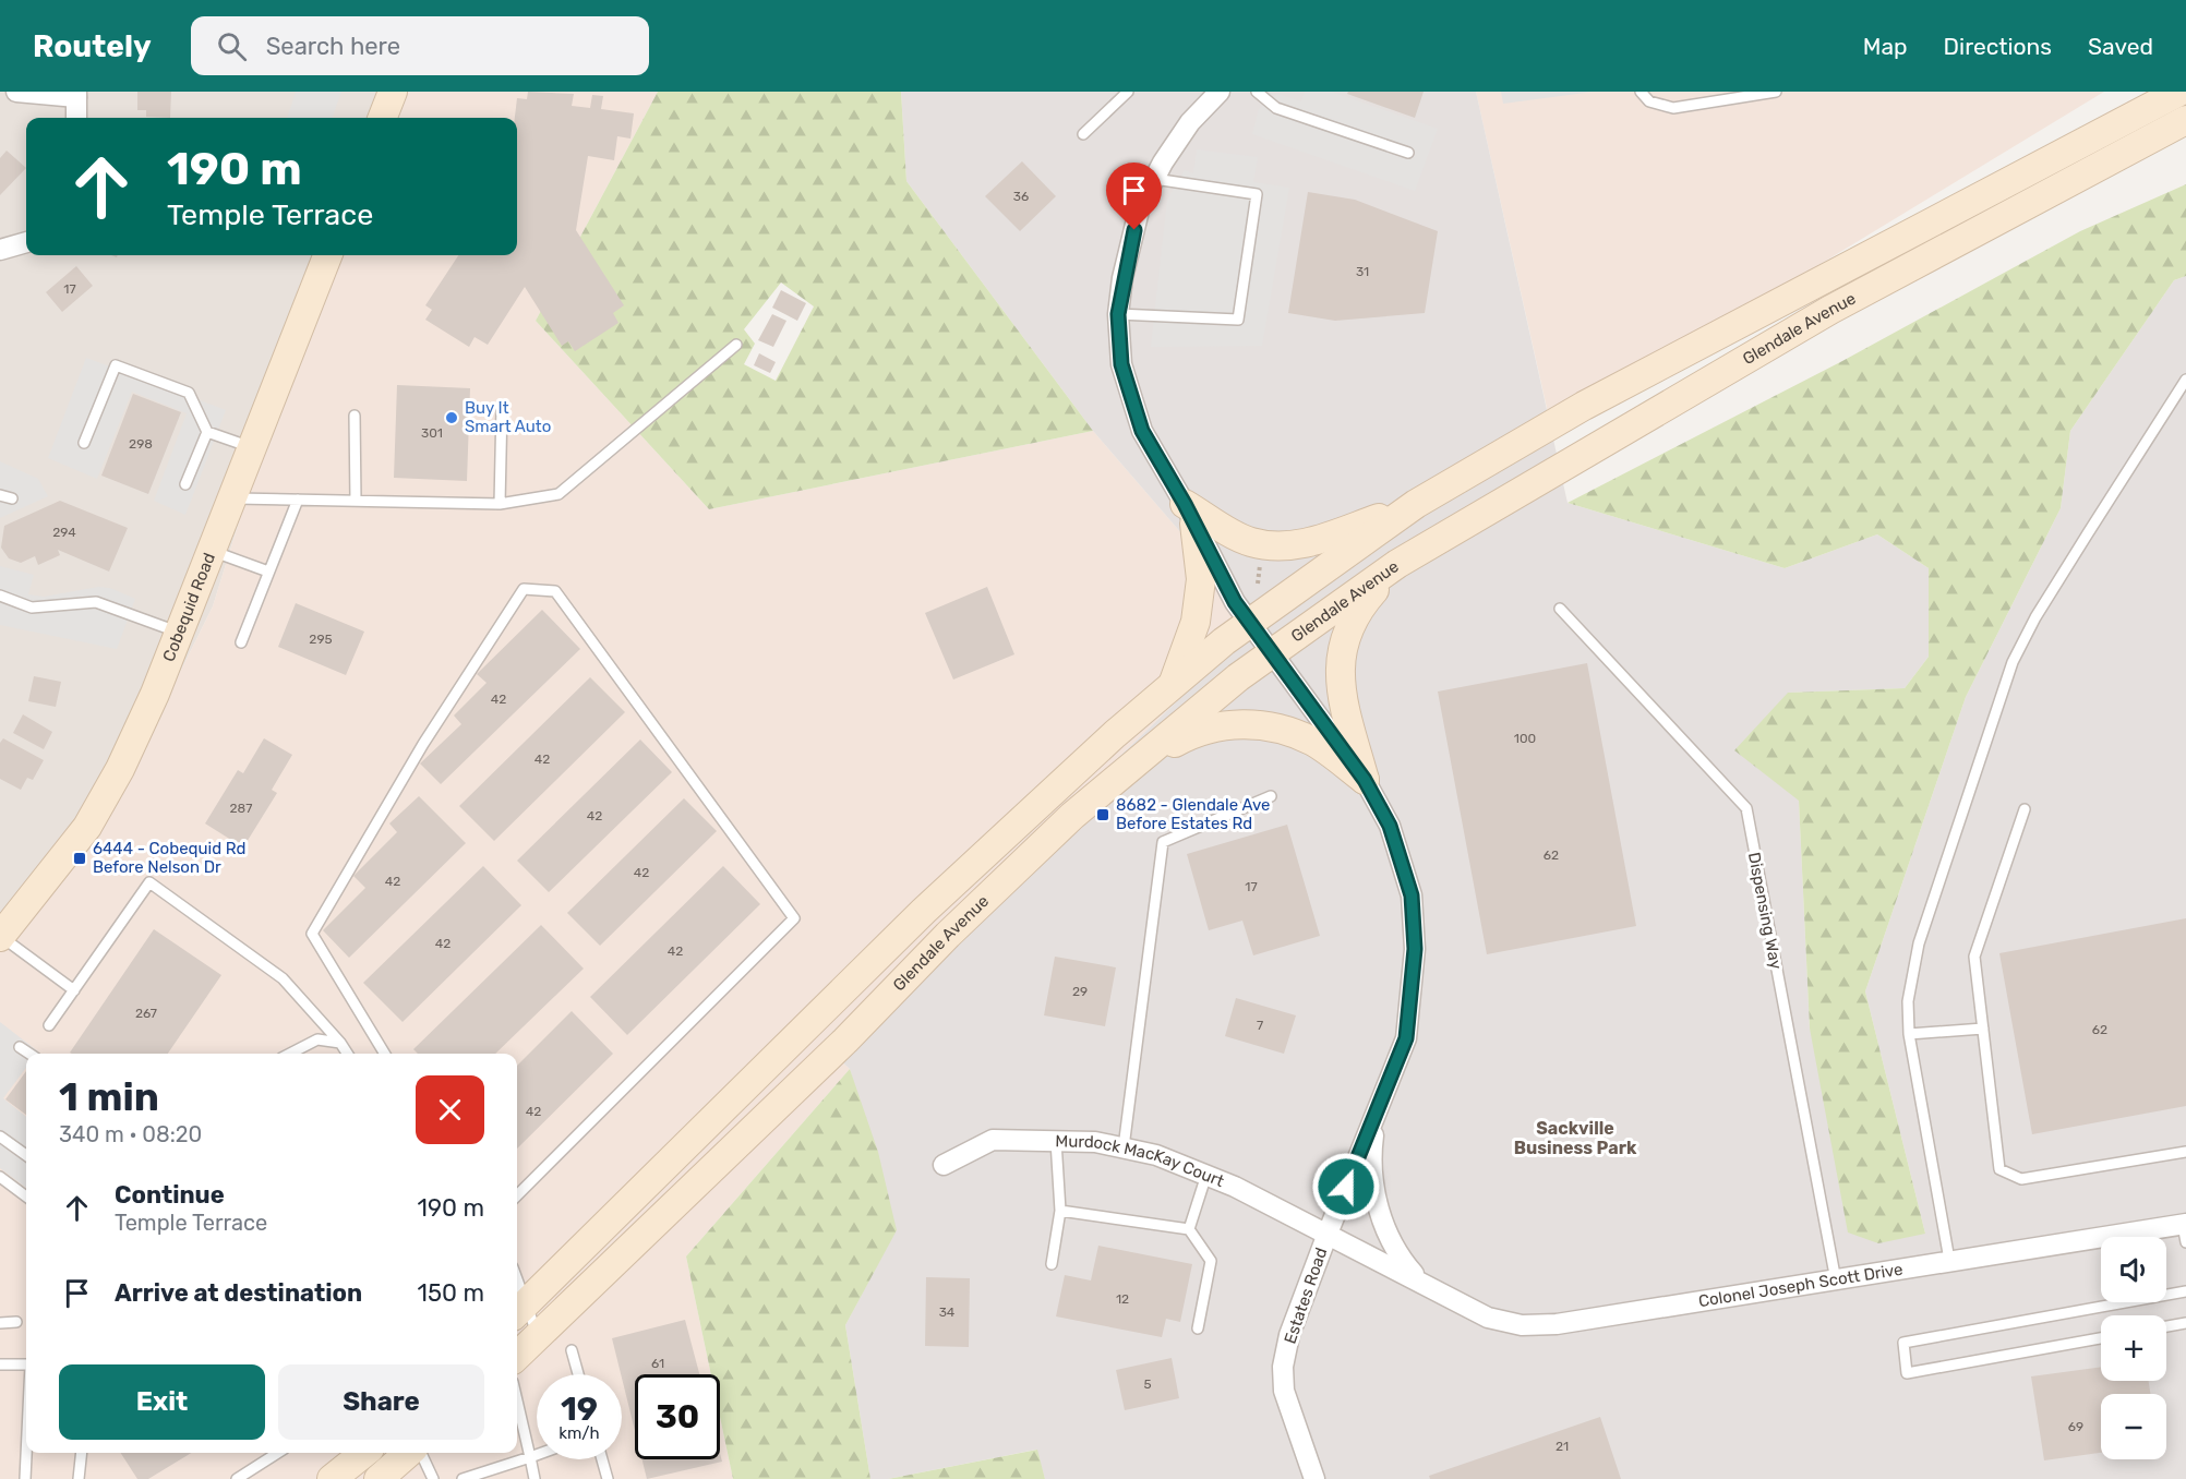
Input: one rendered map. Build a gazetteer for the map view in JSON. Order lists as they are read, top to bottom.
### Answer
{
  "streets": {
    "main road": ["Glendale Avenue", "Cobequid Road"],
    "street": ["Murdock MacKay Court", "Colonel Joseph Scott Drive", "Estates Road"],
    "lane": ["Dispensing Way"]
  },
  "crossings": [
    ["Glendale Avenue", "Estates Road"],
    ["Dispensing Way", "Colonel Joseph Scott Drive"],
    ["Murdock MacKay Court", "Colonel Joseph Scott Drive"],
    ["Murdock MacKay Court", "Estates Road"],
    ["Colonel Joseph Scott Drive", "Estates Road"]
  ],
  "districts": ["Sackville Business Park"],
  "places": {
    "other": ["Buy It Smart Auto"],
    "transit": ["8682 - Glendale Ave Before Estates Rd", "6444 - Cobequid Rd Before Nelson Dr"]
  },
  "house_numbers": [
    "36",
    "31",
    "17",
    "301",
    "298",
    "294",
    "295",
    "42",
    "100",
    "42",
    "287",
    "42",
    "62",
    "42",
    "42",
    "17",
    "42",
    "42",
    "29",
    "267",
    "7",
    "62",
    "42",
    "12",
    "34",
    "61",
    "5",
    "69",
    "21"
  ],
  "page": {
    "header": "Routely",
    "search": "Search here",
    "nav": ["Map", "Directions", "Saved"],
    "turn": ["190 m", "Temple Terrace"],
    "heading": ["1 min", "340 m · 08:20"],
    "list": [
      {
        "name": "Continue",
        "note": "Temple Terrace",
        "value": "190 m"
      },
      {
        "name": "Arrive at destination",
        "value": "150 m"
      }
    ],
    "map_buttons": ["+", "−"],
    "buttons": ["Exit", "Share"],
    "speed": "19 km/h",
    "limit": "30"
  }
}
